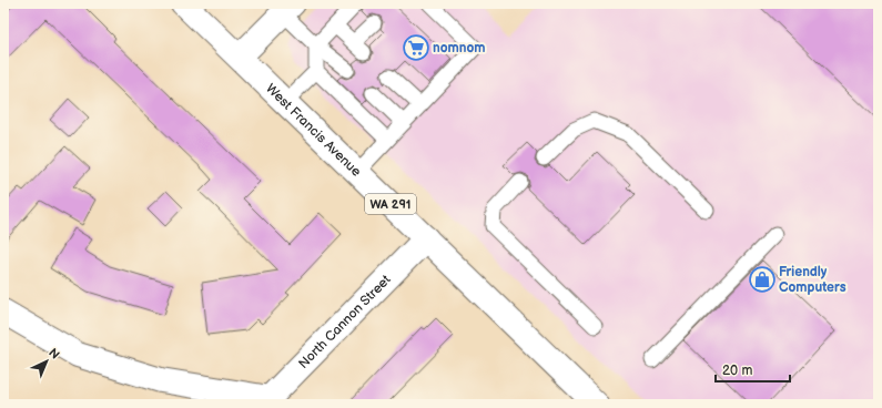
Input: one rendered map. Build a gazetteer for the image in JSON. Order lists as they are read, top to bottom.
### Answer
{
  "streets": {
    "main road": ["West Francis Avenue", "WA 291", "North Cannon Street"]
  },
  "crossings": [
    ["West Francis Avenue", "North Cannon Street"]
  ],
  "places": {
    "supermarket": ["nomnom"],
    "shop": ["Friendly Computers"]
  },
  "scale_bar": "20 m",
  "north": "top right"
}
